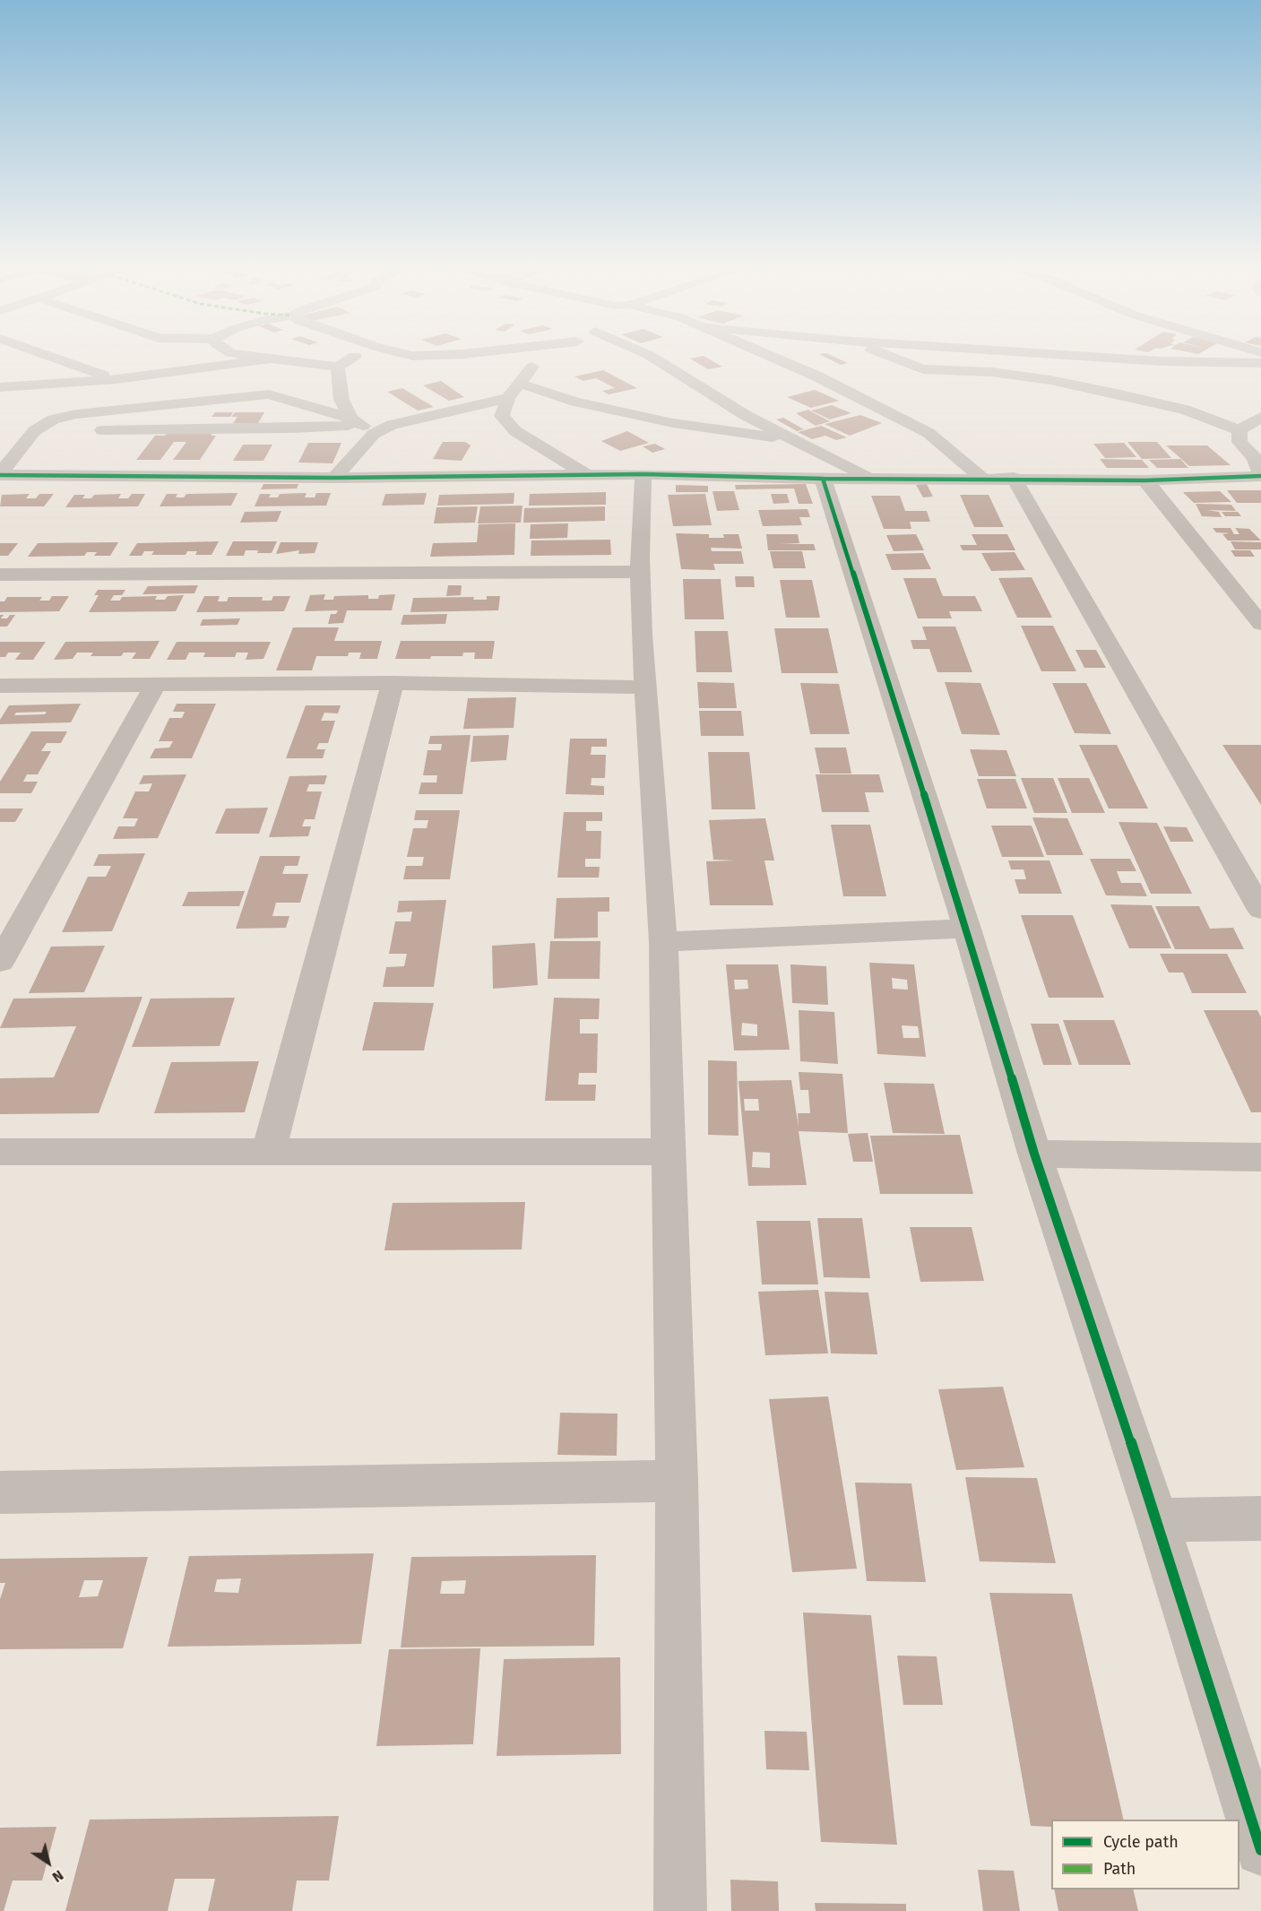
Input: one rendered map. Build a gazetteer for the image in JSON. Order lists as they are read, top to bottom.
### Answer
{
  "legend": ["Cycle path", "Path"],
  "north": "bottom right"
}
